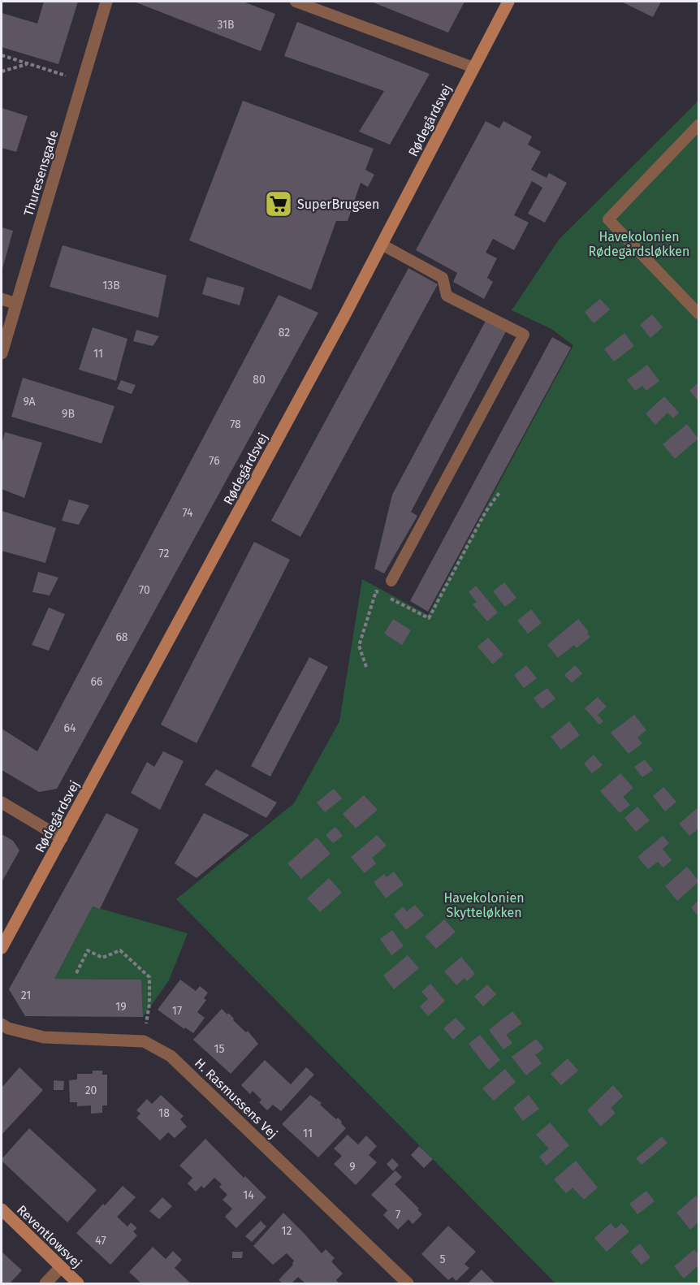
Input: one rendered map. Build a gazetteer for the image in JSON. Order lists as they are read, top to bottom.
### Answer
{
  "streets": {
    "street": [
      "Rødegårdsvej",
      "Thuresensgade",
      "H. Rasmussens Vej",
      "Reventlowsvej"
    ]
  },
  "parks": ["Havekolonien Rødegårdsløkken", "Havekolonien Skytteløkken"],
  "places": {
    "supermarket": ["SuperBrugsen"]
  },
  "house_numbers": [
    "31B",
    "13B",
    "82",
    "11",
    "80",
    "9A",
    "9B",
    "78",
    "76",
    "74",
    "72",
    "70",
    "68",
    "66",
    "64",
    "21",
    "19",
    "17",
    "15",
    "20",
    "18",
    "11",
    "9",
    "14",
    "7",
    "12",
    "47",
    "5"
  ]
}
